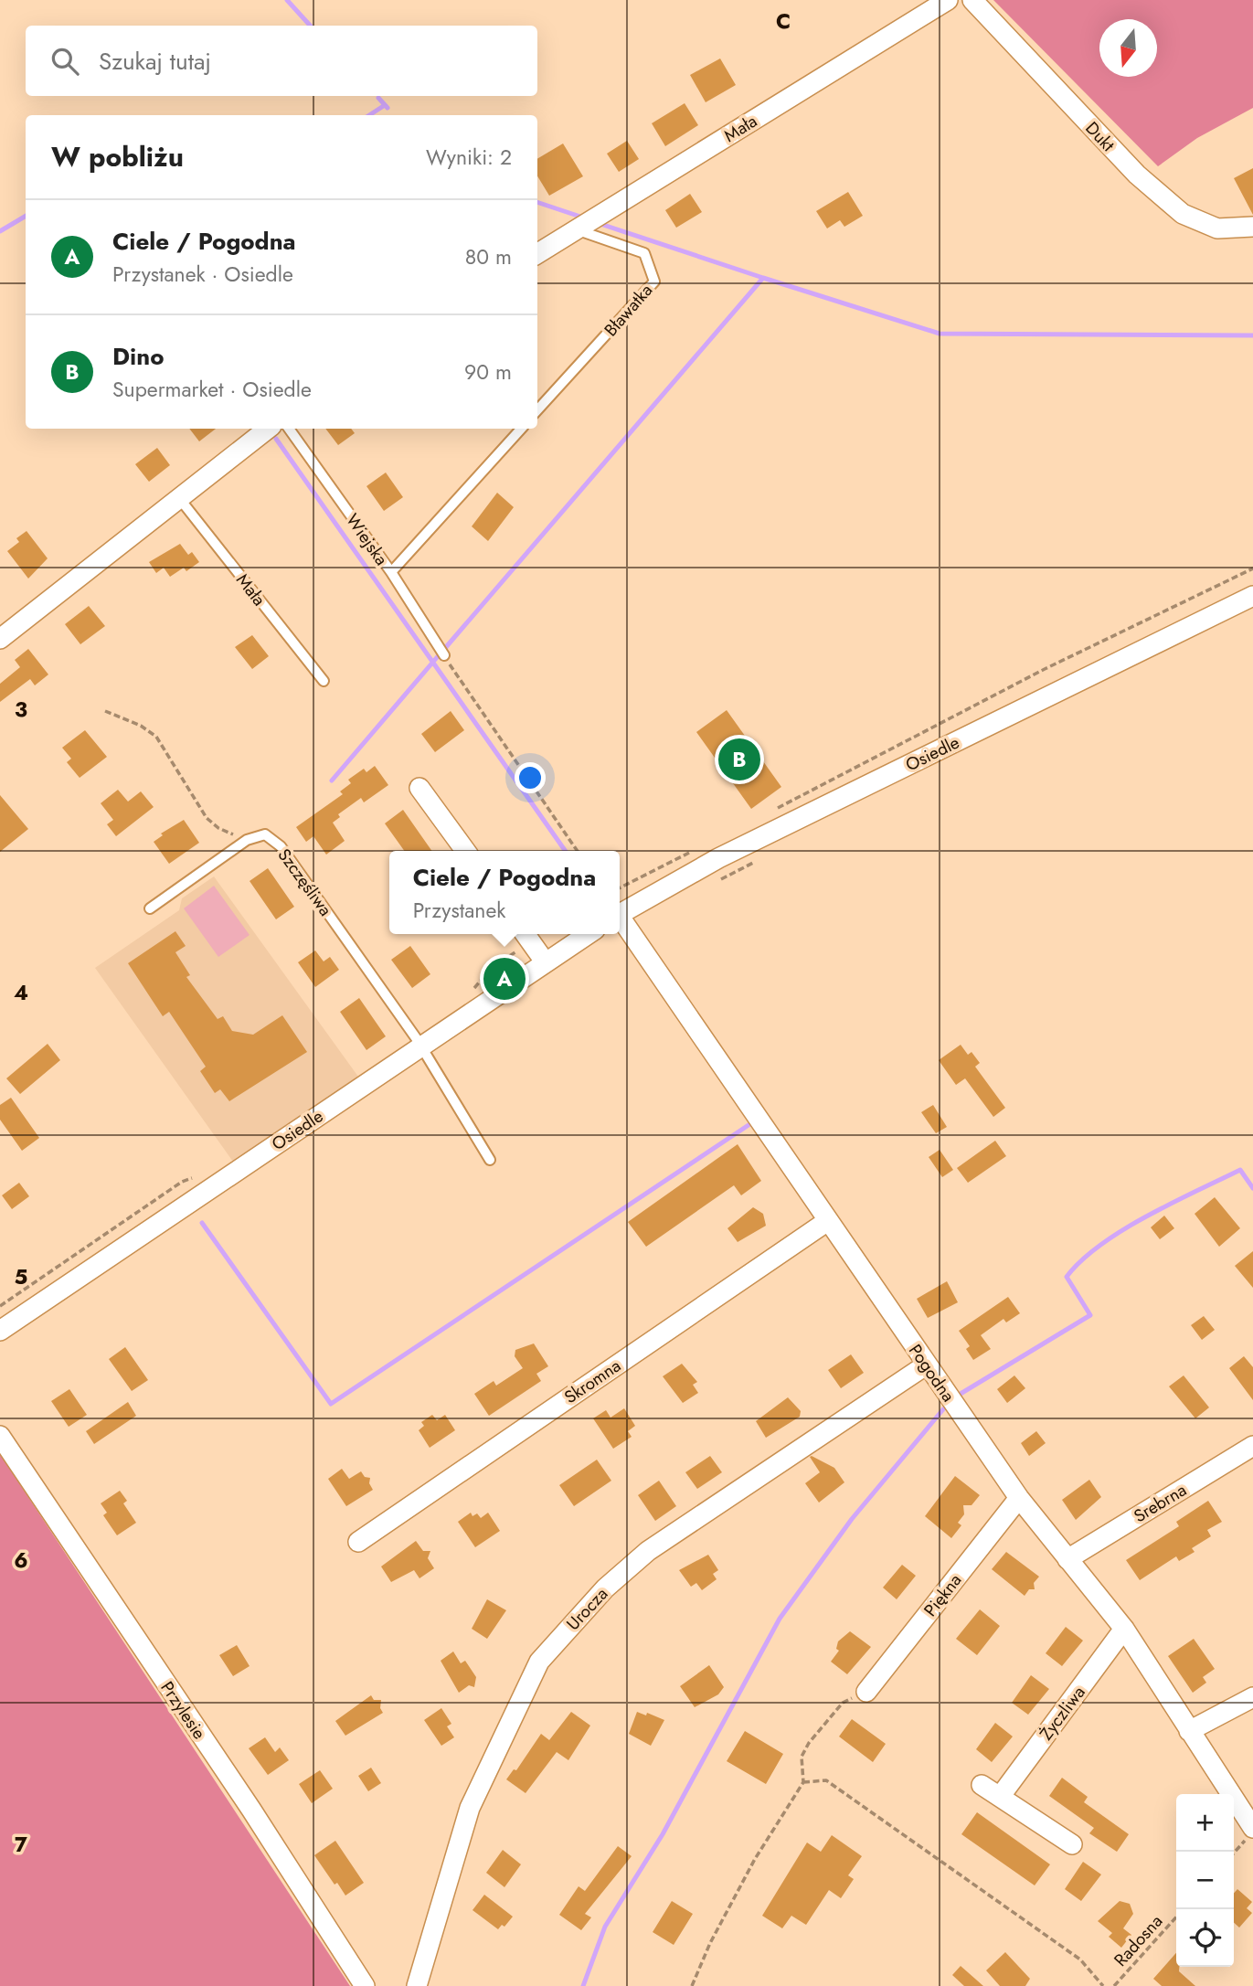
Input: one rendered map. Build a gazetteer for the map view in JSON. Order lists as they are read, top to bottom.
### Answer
{
  "streets": {
    "street": [
      "Mała",
      "Dukt",
      "Osiedle",
      "Pogodna",
      "Skromna",
      "Srebrna",
      "Piękna",
      "Urocza",
      "Przylesie",
      "Życzliwa"
    ],
    "lane": ["Bławatka", "Wiejska", "Szczęśliwa"],
    "path": ["Radosna"]
  },
  "crossings": [
    ["Mała", "Bławatka"],
    ["Osiedle", "Szczęśliwa"],
    ["Pogodna", "Skromna"],
    ["Pogodna", "Srebrna"],
    ["Pogodna", "Piękna"],
    ["Pogodna", "Urocza"],
    ["Pogodna", "Życzliwa"]
  ],
  "north": "bottom",
  "page": {
    "search": "Szukaj tutaj",
    "heading": ["W pobliżu", "Wyniki: 2"],
    "list": [
      {
        "mark": "A",
        "name": "Ciele / Pogodna",
        "note": "Przystanek · Osiedle",
        "value": "80 m"
      },
      {
        "mark": "B",
        "name": "Dino",
        "note": "Supermarket · Osiedle",
        "value": "90 m"
      }
    ],
    "pins": ["B", "A"],
    "popup": ["Ciele / Pogodna", "Przystanek"],
    "map_buttons": ["+", "−"]
  },
  "grid": {
    "columns": ["C"],
    "rows": [
      "3",
      "4",
      "5",
      "6",
      "7"
    ]
  }
}
